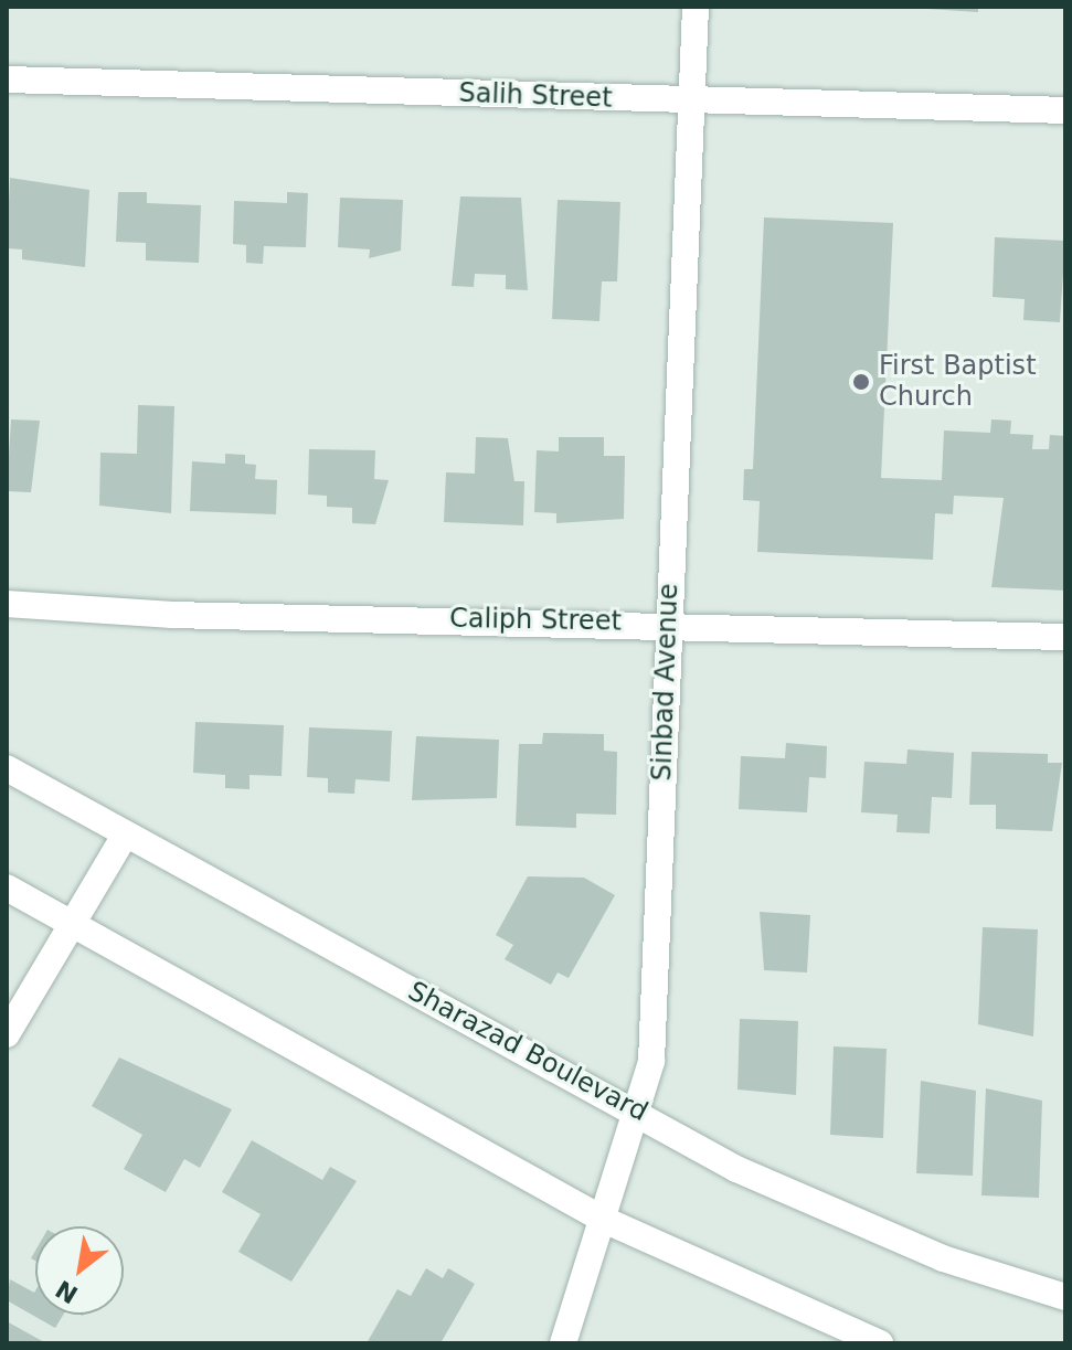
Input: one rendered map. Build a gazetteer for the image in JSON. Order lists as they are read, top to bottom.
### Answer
{
  "streets": {
    "street": [
      "Salih Street",
      "Caliph Street",
      "Sinbad Avenue",
      "Sharazad Boulevard"
    ]
  },
  "crossings": [
    ["Salih Street", "Sinbad Avenue"],
    ["Caliph Street", "Sinbad Avenue"],
    ["Sinbad Avenue", "Sharazad Boulevard"]
  ],
  "places": ["First Baptist Church"],
  "north": "bottom left"
}
